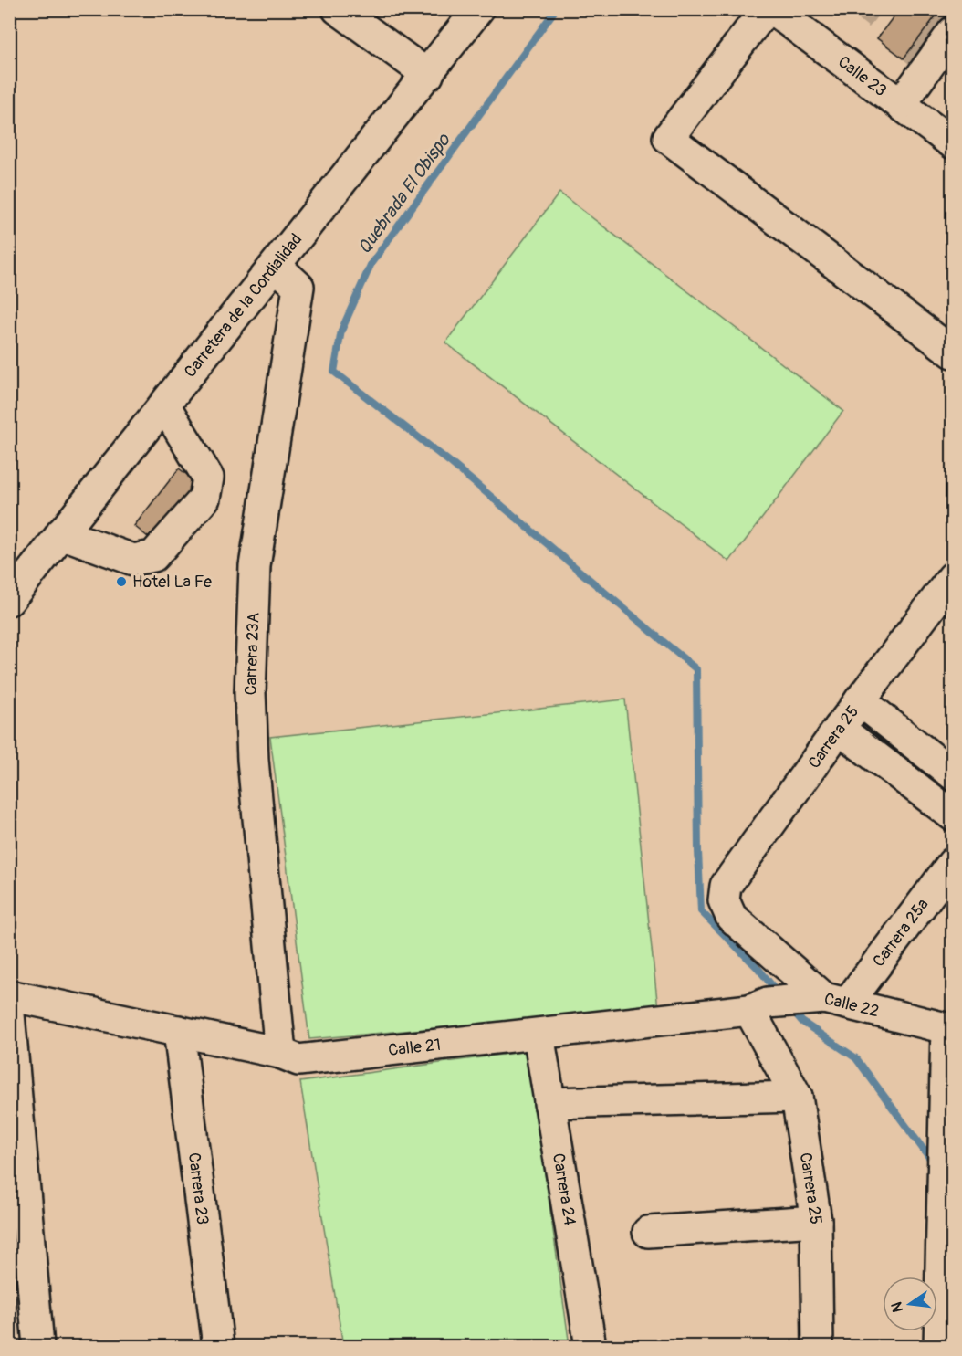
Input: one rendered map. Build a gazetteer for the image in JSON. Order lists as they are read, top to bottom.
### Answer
{
  "streets": {
    "main road": [
      "Calle 23",
      "Carretera de la Cordialidad",
      "Carrera 23A",
      "Carrera 25",
      "Carrera 25a",
      "Calle 22",
      "Calle 21",
      "Carrera 23",
      "Carrera 24"
    ]
  },
  "crossings": [
    ["Carretera de la Cordialidad", "Carrera 23A"],
    ["Carrera 23A", "Calle 21"],
    ["Carrera 25", "Calle 22"],
    ["Carrera 25", "Calle 21"],
    ["Carrera 25a", "Calle 22"],
    ["Carrera 25a", "Calle 21"],
    ["Calle 22", "Calle 21"],
    ["Calle 21", "Carrera 23"],
    ["Calle 21", "Carrera 24"]
  ],
  "water": ["Quebrada El Obispo"],
  "places": ["Hotel La Fe"],
  "north": "left"
}
